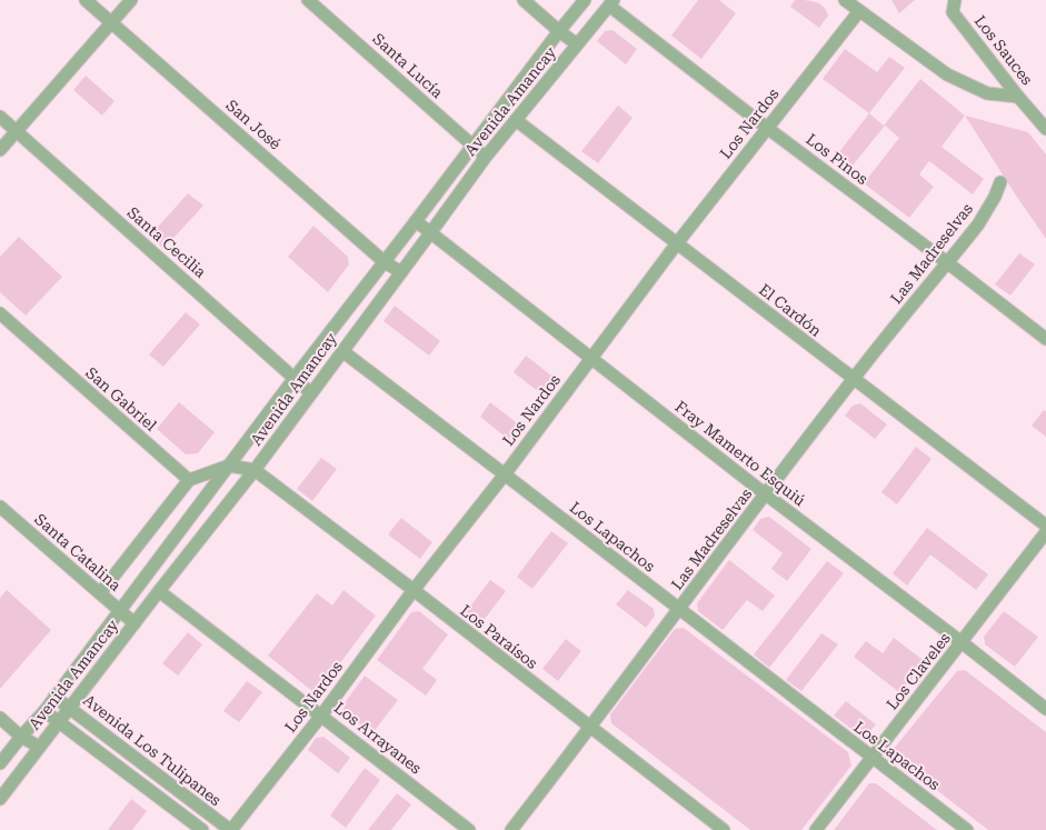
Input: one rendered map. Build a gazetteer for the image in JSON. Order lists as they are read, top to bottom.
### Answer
{
  "streets": {
    "street": [
      "Los Sauces",
      "Santa Lucía",
      "Avenida Amancay",
      "Los Nardos",
      "San José",
      "Los Pinos",
      "Santa Cecilia",
      "Las Madreselvas",
      "El Cardón",
      "San Gabriel",
      "Fray Mamerto Esquiú",
      "Los Lapachos",
      "Santa Catalina",
      "Los Paraísos",
      "Los Claveles",
      "Los Arrayanes",
      "Avenida Los Tulipanes"
    ]
  },
  "crossings": [
    ["Santa Lucía", "Avenida Amancay"],
    ["Avenida Amancay", "San José"],
    ["Avenida Amancay", "Los Pinos"],
    ["Avenida Amancay", "Santa Cecilia"],
    ["Avenida Amancay", "El Cardón"],
    ["Avenida Amancay", "Fray Mamerto Esquiú"],
    ["Avenida Amancay", "Los Lapachos"],
    ["Avenida Amancay", "Santa Catalina"],
    ["Avenida Amancay", "Los Paraísos"],
    ["Avenida Amancay", "Los Arrayanes"],
    ["Avenida Amancay", "Avenida Los Tulipanes"],
    ["Los Nardos", "Los Pinos"],
    ["Los Nardos", "El Cardón"],
    ["Los Nardos", "Fray Mamerto Esquiú"],
    ["Los Nardos", "Los Lapachos"],
    ["Los Nardos", "Los Paraísos"],
    ["Los Nardos", "Los Arrayanes"],
    ["Los Nardos", "Avenida Los Tulipanes"],
    ["Los Pinos", "Las Madreselvas"],
    ["Las Madreselvas", "El Cardón"],
    ["Las Madreselvas", "Fray Mamerto Esquiú"],
    ["Las Madreselvas", "Los Lapachos"],
    ["Las Madreselvas", "Los Paraísos"],
    ["Fray Mamerto Esquiú", "Los Claveles"],
    ["Los Lapachos", "Los Claveles"]
  ]
}
